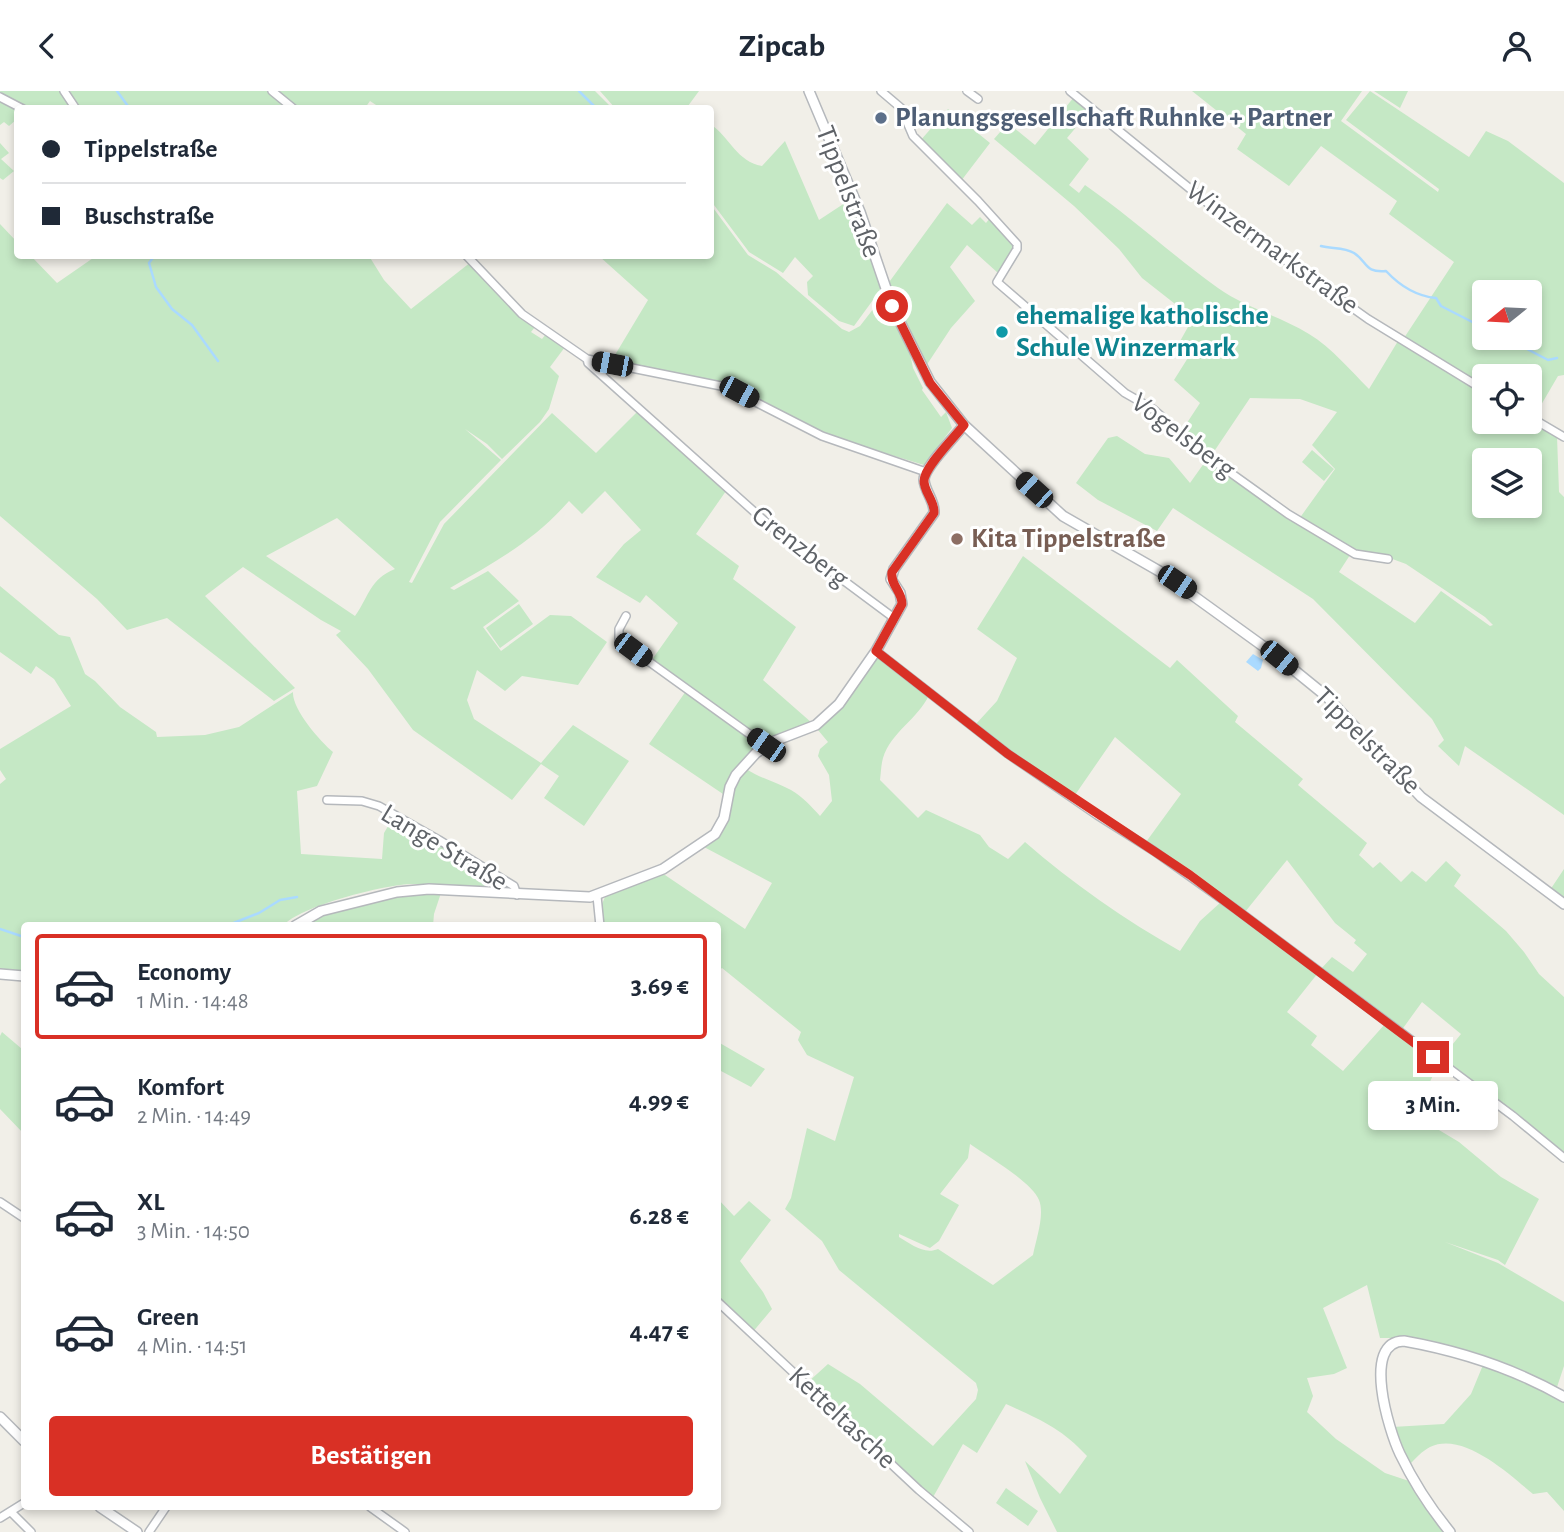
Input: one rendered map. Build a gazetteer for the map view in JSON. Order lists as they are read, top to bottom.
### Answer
{
  "streets": {
    "street": [
      "Tippelstraße",
      "Winzermarkstraße",
      "Vogelsberg",
      "Grenzberg",
      "Lange Straße",
      "Ketteltasche"
    ]
  },
  "crossings": [
    ["Grenzberg", "Lange Straße"]
  ],
  "places": ["Planungsgesellschaft Ruhnke + Partner", "ehemalige katholische Schule Winzermark", "Kita Tippelstraße"],
  "north": "left",
  "page": {
    "header": "Zipcab",
    "banner": ["Tippelstraße", "Buschstraße"],
    "list": [
      {
        "name": "Economy",
        "note": "1 Min. · 14:48",
        "value": "3.69 €"
      },
      {
        "name": "Komfort",
        "note": "2 Min. · 14:49",
        "value": "4.99 €"
      },
      {
        "name": "XL",
        "note": "3 Min. · 14:50",
        "value": "6.28 €"
      },
      {
        "name": "Green",
        "note": "4 Min. · 14:51",
        "value": "4.47 €"
      }
    ],
    "bubble": "3 Min.",
    "buttons": "Bestätigen"
  }
}
